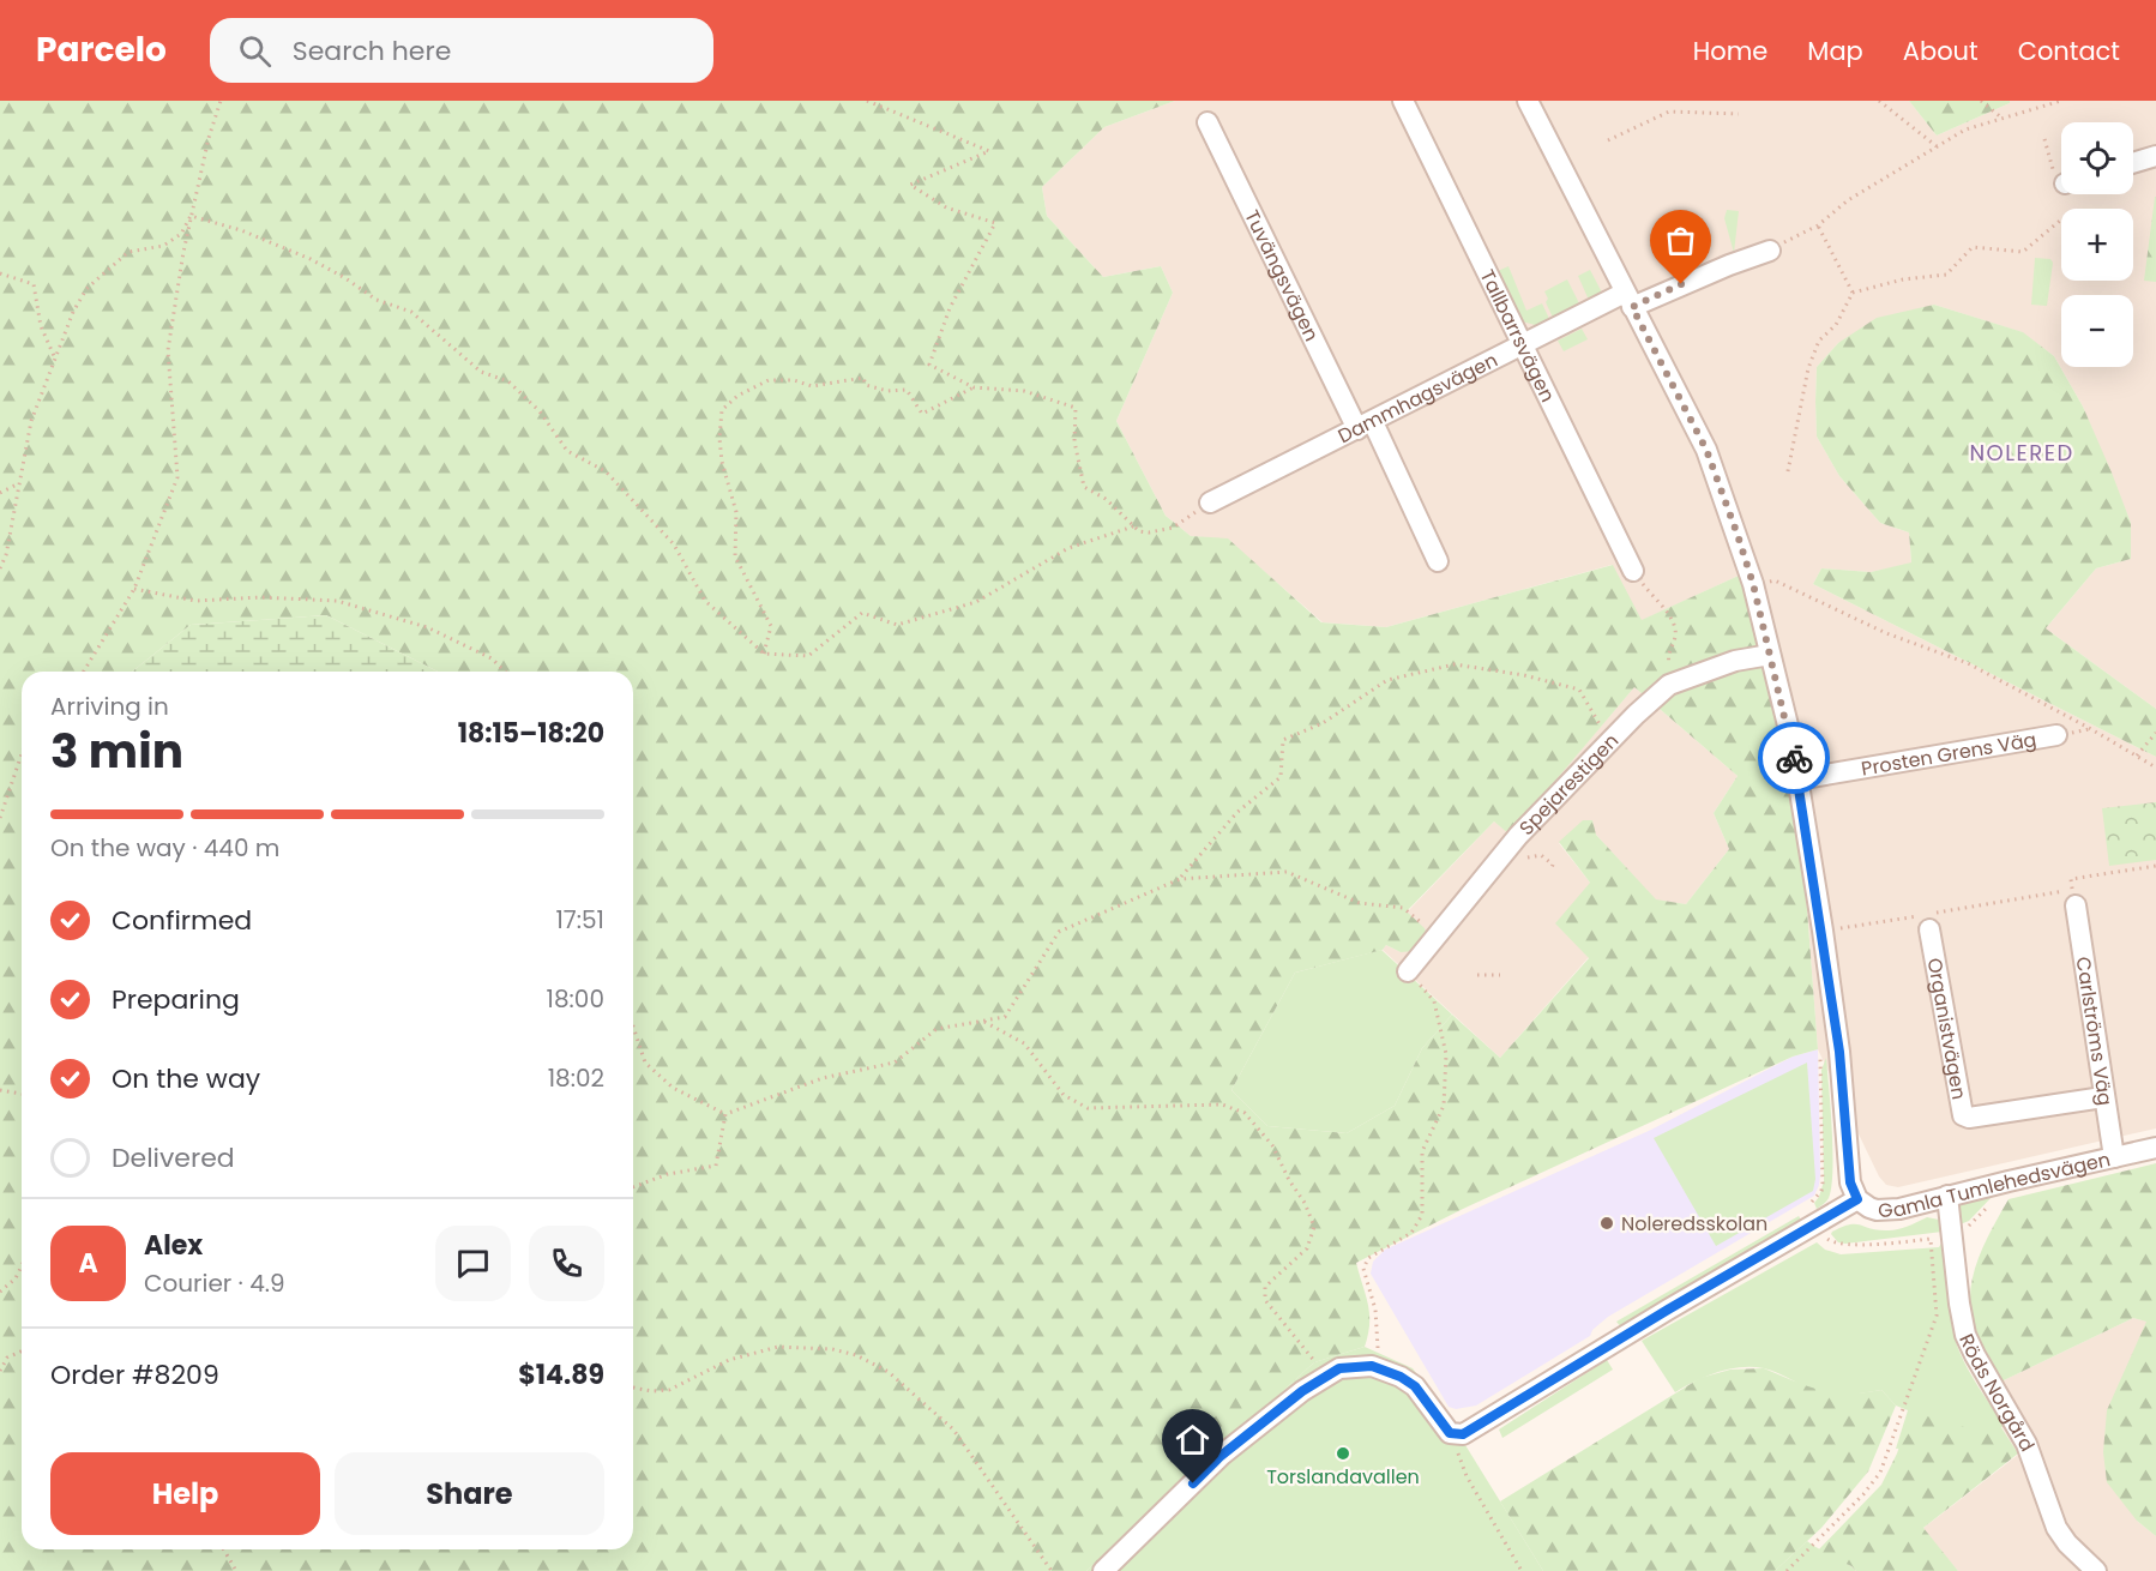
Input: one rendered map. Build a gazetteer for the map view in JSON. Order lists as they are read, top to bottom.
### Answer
{
  "streets": {
    "street": [
      "Tuvängsvägen",
      "Tallbarrsvägen",
      "Dammhagsvägen",
      "Prosten Grens Väg",
      "Spejarestigen",
      "Organistvägen",
      "Carlströms Väg",
      "Gamla Tumlehedsvägen",
      "Röds Norgård"
    ]
  },
  "crossings": [
    ["Tuvängsvägen", "Dammhagsvägen"],
    ["Tallbarrsvägen", "Dammhagsvägen"],
    ["Dammhagsvägen", "Gamla Tumlehedsvägen"],
    ["Prosten Grens Väg", "Gamla Tumlehedsvägen"],
    ["Spejarestigen", "Gamla Tumlehedsvägen"],
    ["Organistvägen", "Carlströms Väg"],
    ["Carlströms Väg", "Gamla Tumlehedsvägen"],
    ["Gamla Tumlehedsvägen", "Röds Norgård"]
  ],
  "districts": ["NOLERED"],
  "places": ["Noleredsskolan", "Torslandavallen"],
  "page": {
    "header": "Parcelo",
    "search": "Search here",
    "nav": [
      "Home",
      "Map",
      "About",
      "Contact"
    ],
    "map_buttons": ["+", "−"],
    "heading": ["3 min", "Arriving in", "18:15–18:20"],
    "panel": [
      "Alex",
      "Courier · 4.9",
      "Order #8209",
      "$14.89"
    ],
    "bar": "On the way · 440 m",
    "list": [
      ["Confirmed", "17:51"],
      ["Preparing", "18:00"],
      ["On the way", "18:02"],
      "Delivered"
    ],
    "round": "A",
    "buttons": ["Help", "Share"]
  }
}
